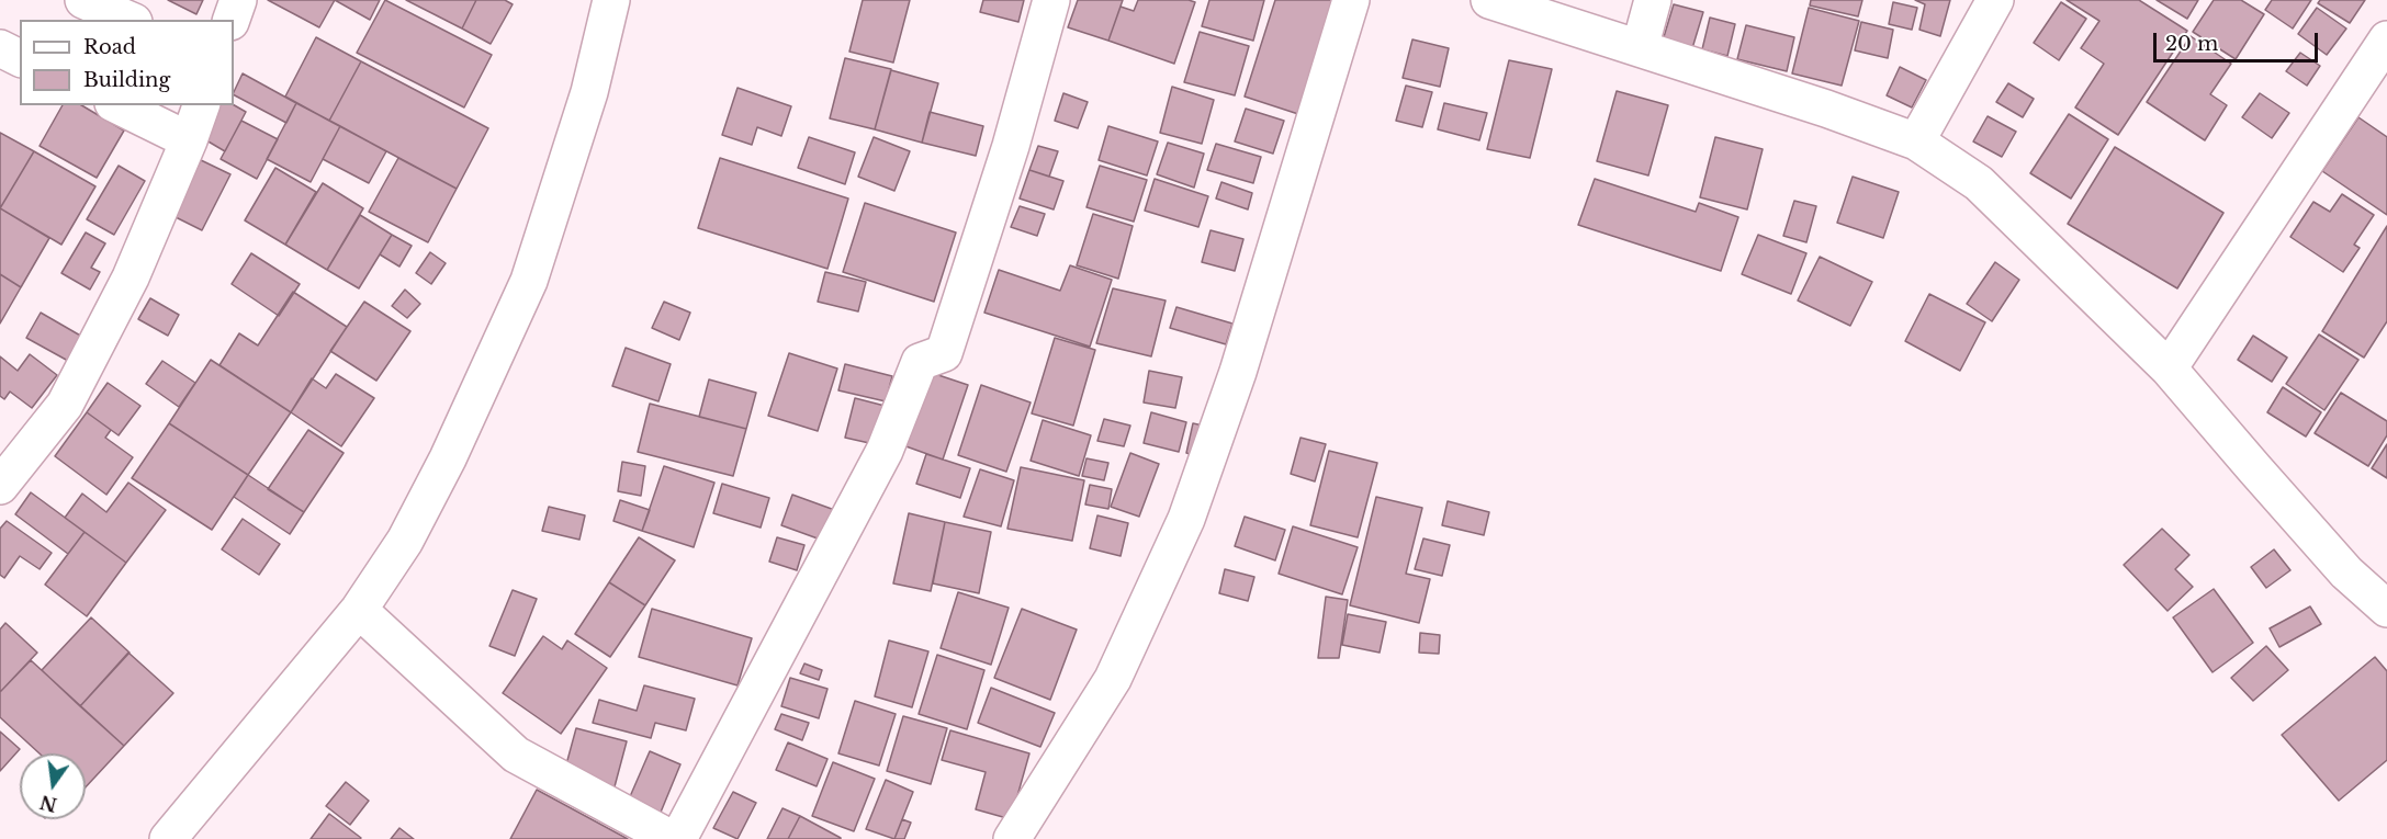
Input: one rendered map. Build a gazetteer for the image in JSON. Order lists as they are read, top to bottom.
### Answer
{
  "legend": ["Road", "Building"],
  "scale_bar": "20 m",
  "north": "bottom"
}
